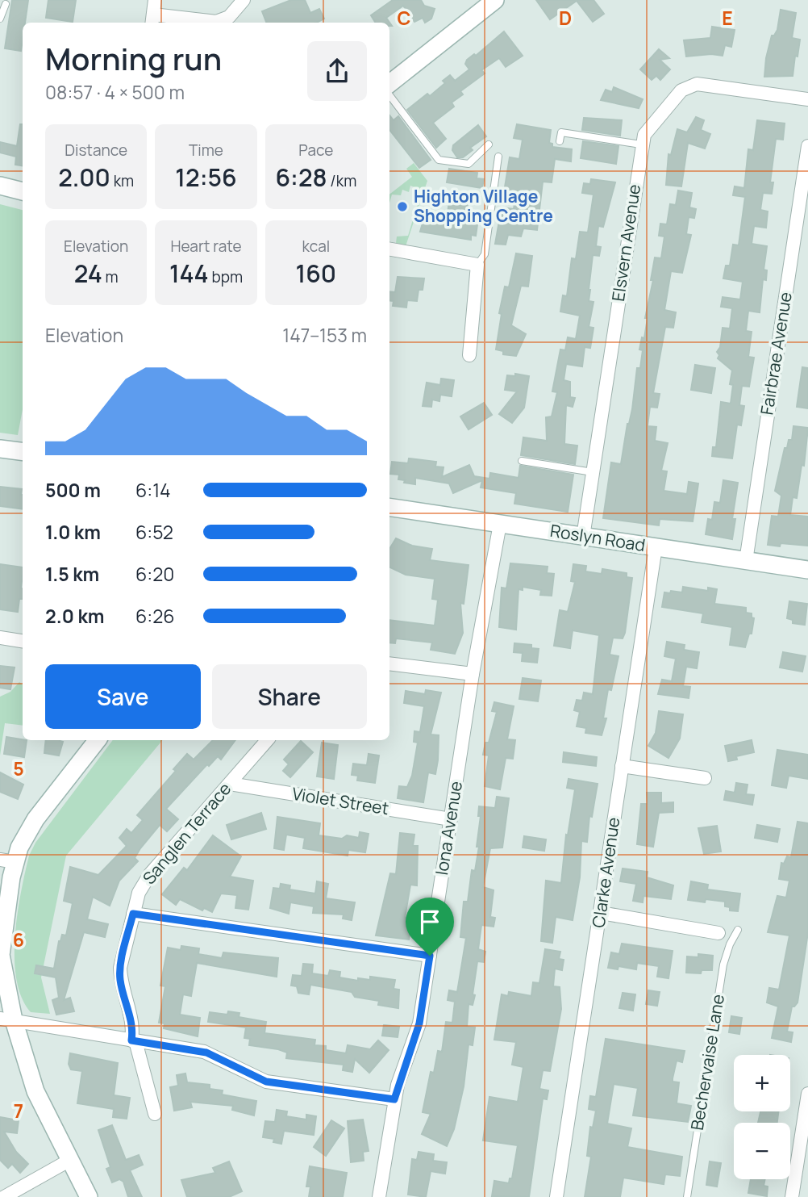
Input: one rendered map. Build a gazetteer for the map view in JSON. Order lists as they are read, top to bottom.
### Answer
{
  "streets": {
    "street": [
      "Elsvern Avenue",
      "Fairbrae Avenue",
      "Roslyn Road",
      "Violet Street",
      "Iona Avenue",
      "Sanglen Terrace",
      "Clarke Avenue"
    ],
    "lane": ["Bechervaise Lane"]
  },
  "crossings": [
    ["Elsvern Avenue", "Roslyn Road"],
    ["Fairbrae Avenue", "Roslyn Road"],
    ["Roslyn Road", "Iona Avenue"],
    ["Roslyn Road", "Clarke Avenue"],
    ["Violet Street", "Iona Avenue"],
    ["Violet Street", "Sanglen Terrace"]
  ],
  "places": ["Highton Village Shopping Centre"],
  "page": {
    "heading": ["Morning run", "08:57 · 4 × 500 m"],
    "stats": [
      ["Distance", "2.00 km"],
      ["Time", "12:56"],
      ["Pace", "6:28 /km"],
      ["Elevation", "24 m"],
      ["Heart rate", "144 bpm"],
      ["kcal", "160"]
    ],
    "chart": ["Elevation", "147–153 m"],
    "list": [
      {
        "name": "500 m",
        "note": "6:14"
      },
      {
        "name": "1.0 km",
        "note": "6:52"
      },
      {
        "name": "1.5 km",
        "note": "6:20"
      },
      {
        "name": "2.0 km",
        "note": "6:26"
      }
    ],
    "buttons": ["Save", "Share"],
    "map_buttons": ["+", "−"]
  },
  "grid": {
    "columns": ["C", "D", "E"],
    "rows": ["5", "6", "7"]
  }
}
